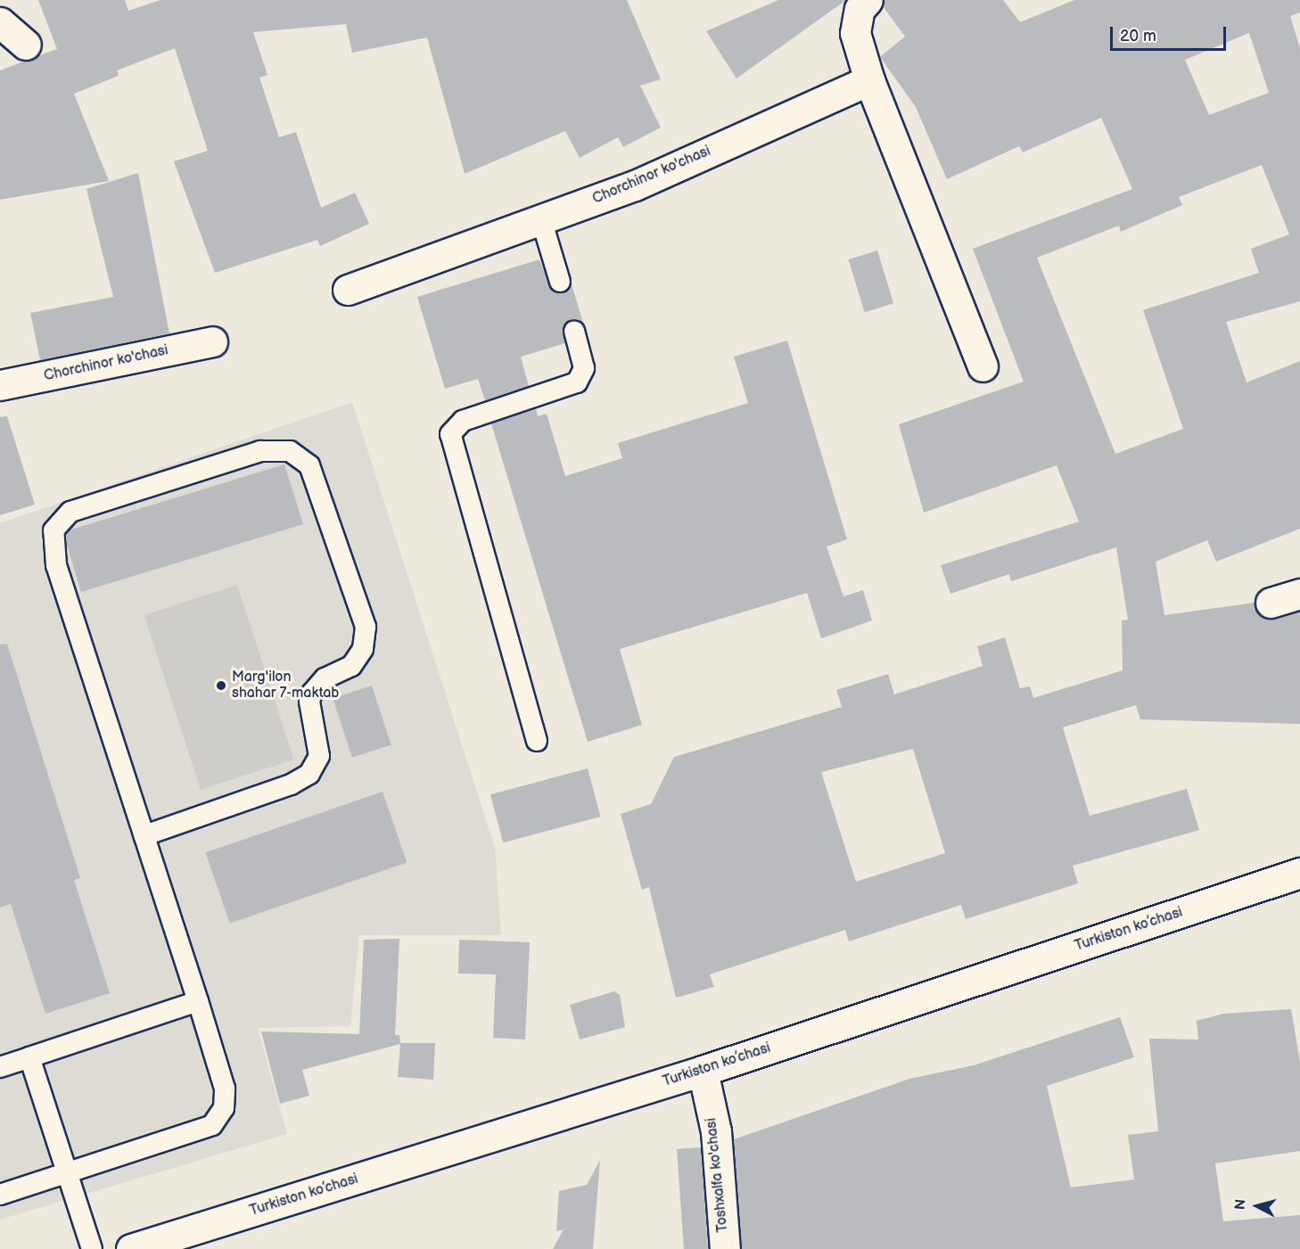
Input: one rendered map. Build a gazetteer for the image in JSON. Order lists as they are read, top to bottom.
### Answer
{
  "streets": {
    "street": ["Chorchinor ko'chasi", "Turkiston ko’chasi", "Toshxalfa ko'chasi"]
  },
  "crossings": [
    ["Turkiston ko’chasi", "Toshxalfa ko'chasi"]
  ],
  "places": ["Marg'ilon shahar 7-maktab"],
  "scale_bar": "20 m",
  "north": "left"
}
